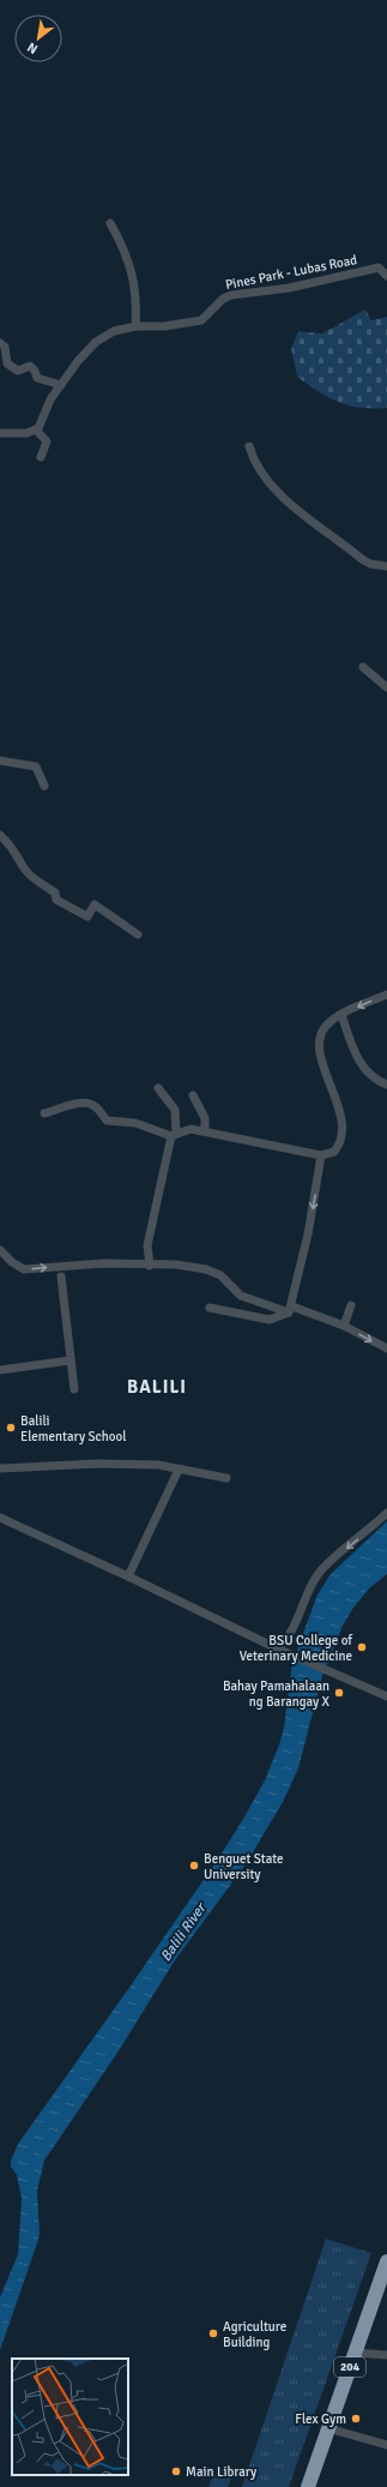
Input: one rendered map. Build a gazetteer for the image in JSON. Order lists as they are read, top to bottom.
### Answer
{
  "streets": {
    "highway": ["204"],
    "street": ["Pines Park - Lubas Road"]
  },
  "districts": ["BALILI"],
  "water": ["Balili River"],
  "places": [
    "Balili Elementary School",
    "BSU College of Veterinary Medicine",
    "Bahay Pamahalaan ng Barangay X",
    "Benguet State University",
    "Agriculture Building",
    "Flex Gym",
    "Main Library"
  ],
  "north": "bottom left"
}
